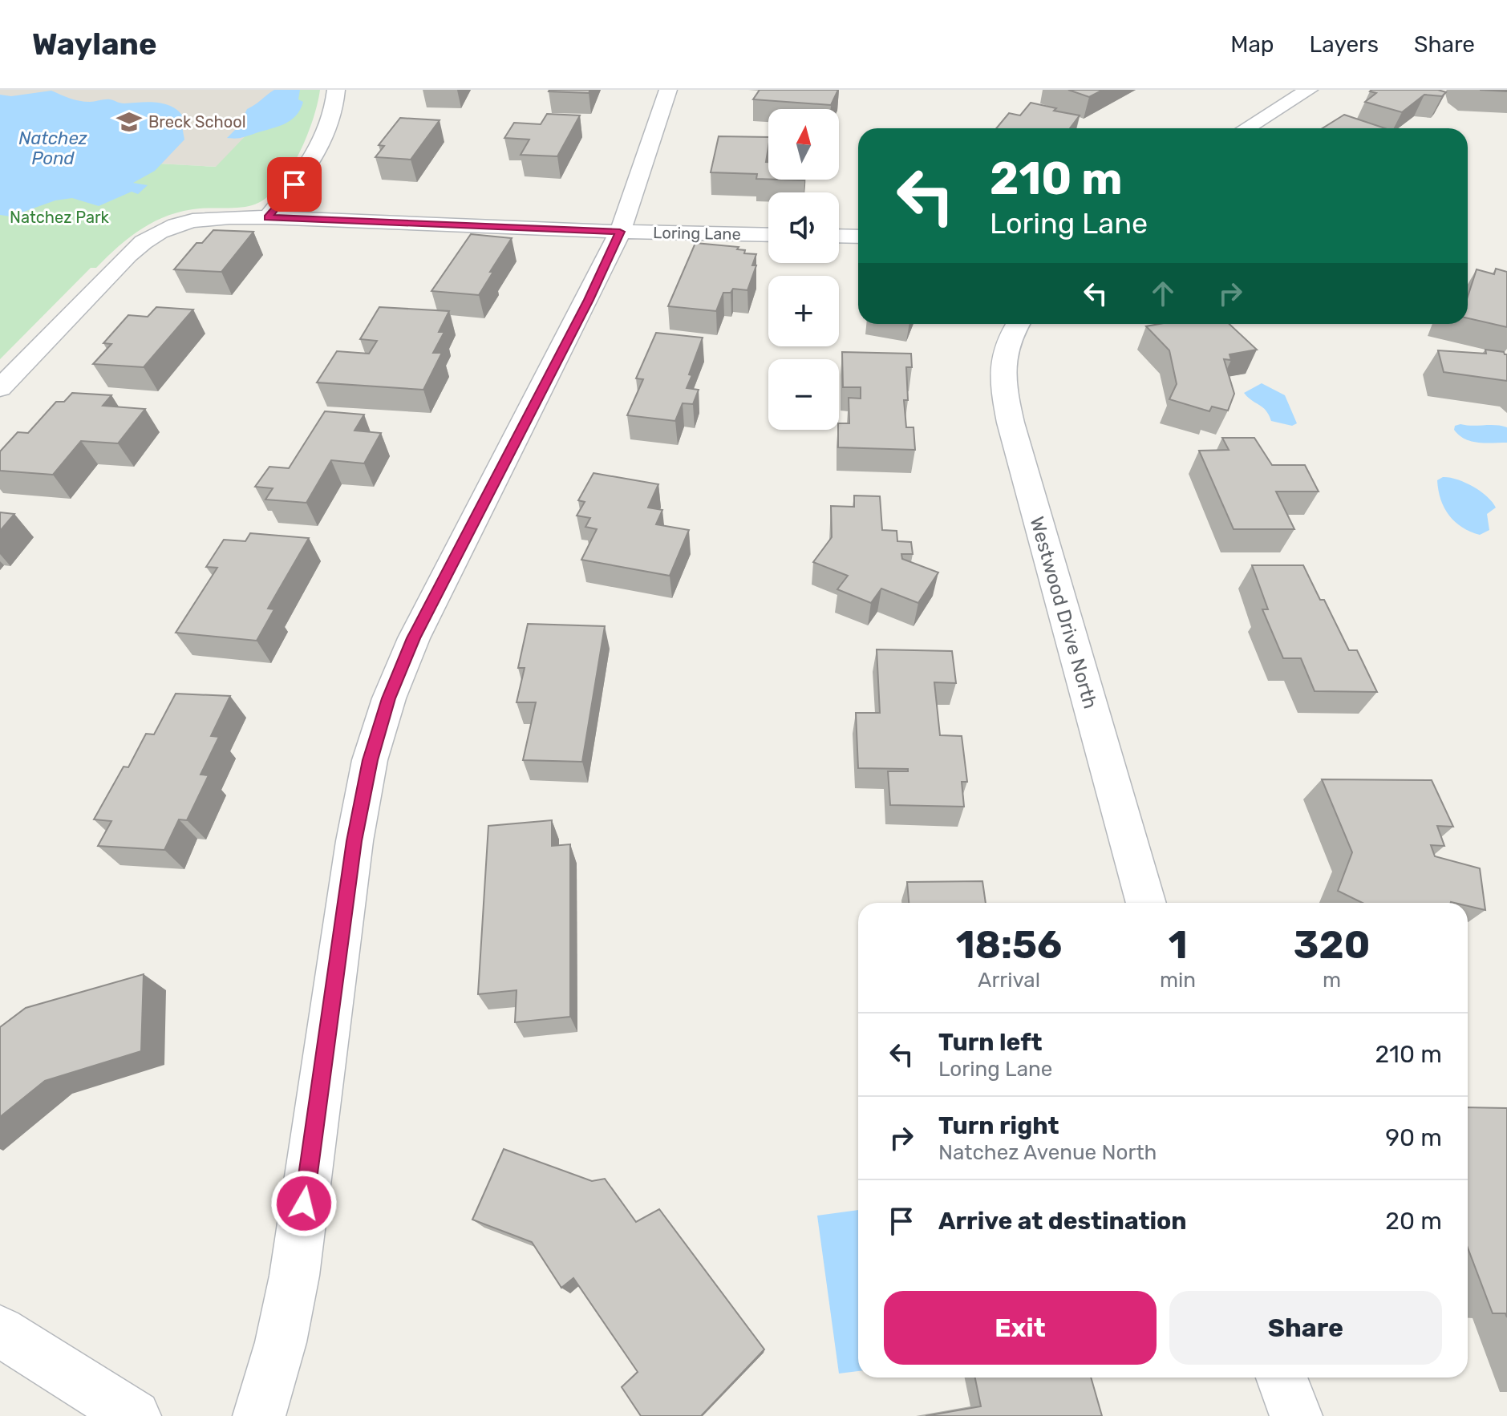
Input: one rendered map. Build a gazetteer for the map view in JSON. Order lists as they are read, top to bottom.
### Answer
{
  "streets": {
    "street": ["Loring Lane", "Westwood Drive North"]
  },
  "water": ["Natchez Pond"],
  "parks": ["Natchez Park"],
  "places": {
    "school or university": ["Breck School"]
  },
  "north": "top",
  "page": {
    "header": "Waylane",
    "nav": ["Map", "Layers", "Share"],
    "map_buttons": ["+", "−"],
    "turn": ["210 m", "Loring Lane"],
    "eta": [
      "18:56",
      "Arrival",
      "1",
      "min",
      "320",
      "m"
    ],
    "list": [
      {
        "name": "Turn left",
        "note": "Loring Lane",
        "value": "210 m"
      },
      {
        "name": "Turn right",
        "note": "Natchez Avenue North",
        "value": "90 m"
      },
      {
        "name": "Arrive at destination",
        "value": "20 m"
      }
    ],
    "buttons": ["Exit", "Share"]
  }
}
